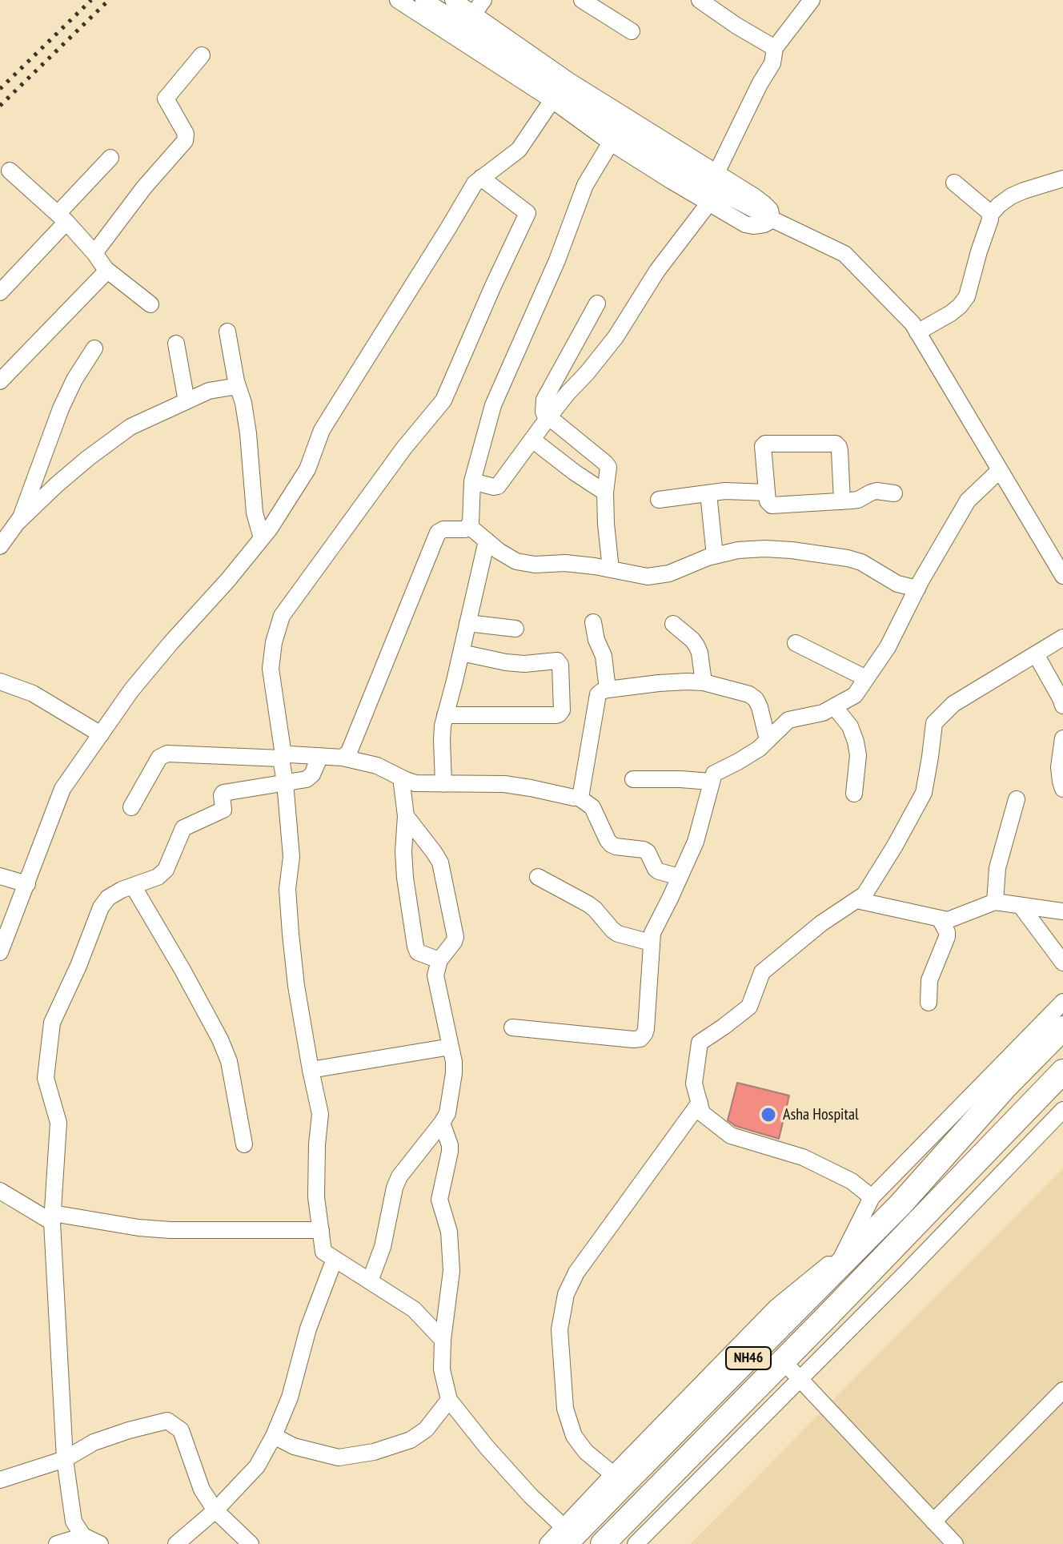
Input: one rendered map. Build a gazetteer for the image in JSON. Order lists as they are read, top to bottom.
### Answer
{
  "streets": {
    "highway": ["NH46"]
  },
  "places": ["Asha Hospital"]
}
